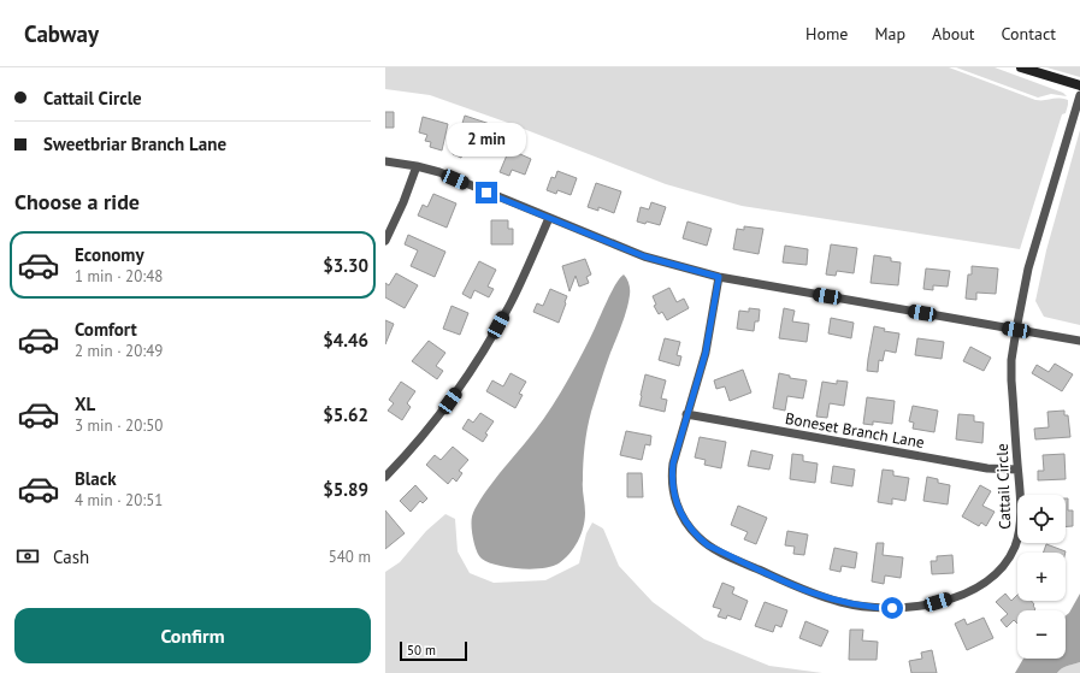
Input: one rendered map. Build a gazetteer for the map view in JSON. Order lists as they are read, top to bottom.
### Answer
{
  "streets": {
    "street": ["Boneset Branch Lane", "Cattail Circle"]
  },
  "crossings": [
    ["Boneset Branch Lane", "Cattail Circle"]
  ],
  "scale_bar": "50 m",
  "page": {
    "header": "Cabway",
    "nav": [
      "Home",
      "Map",
      "About",
      "Contact"
    ],
    "banner": ["Cattail Circle", "Sweetbriar Branch Lane"],
    "bubble": "2 min",
    "heading": "Choose a ride",
    "list": [
      {
        "name": "Economy",
        "note": "1 min · 20:48",
        "value": "$3.30"
      },
      {
        "name": "Comfort",
        "note": "2 min · 20:49",
        "value": "$4.46"
      },
      {
        "name": "XL",
        "note": "3 min · 20:50",
        "value": "$5.62"
      },
      {
        "name": "Black",
        "note": "4 min · 20:51",
        "value": "$5.89"
      }
    ],
    "map_buttons": ["+", "−"],
    "pay": ["Cash", "540 m"],
    "buttons": "Confirm",
    "scale": "50 m"
  }
}
